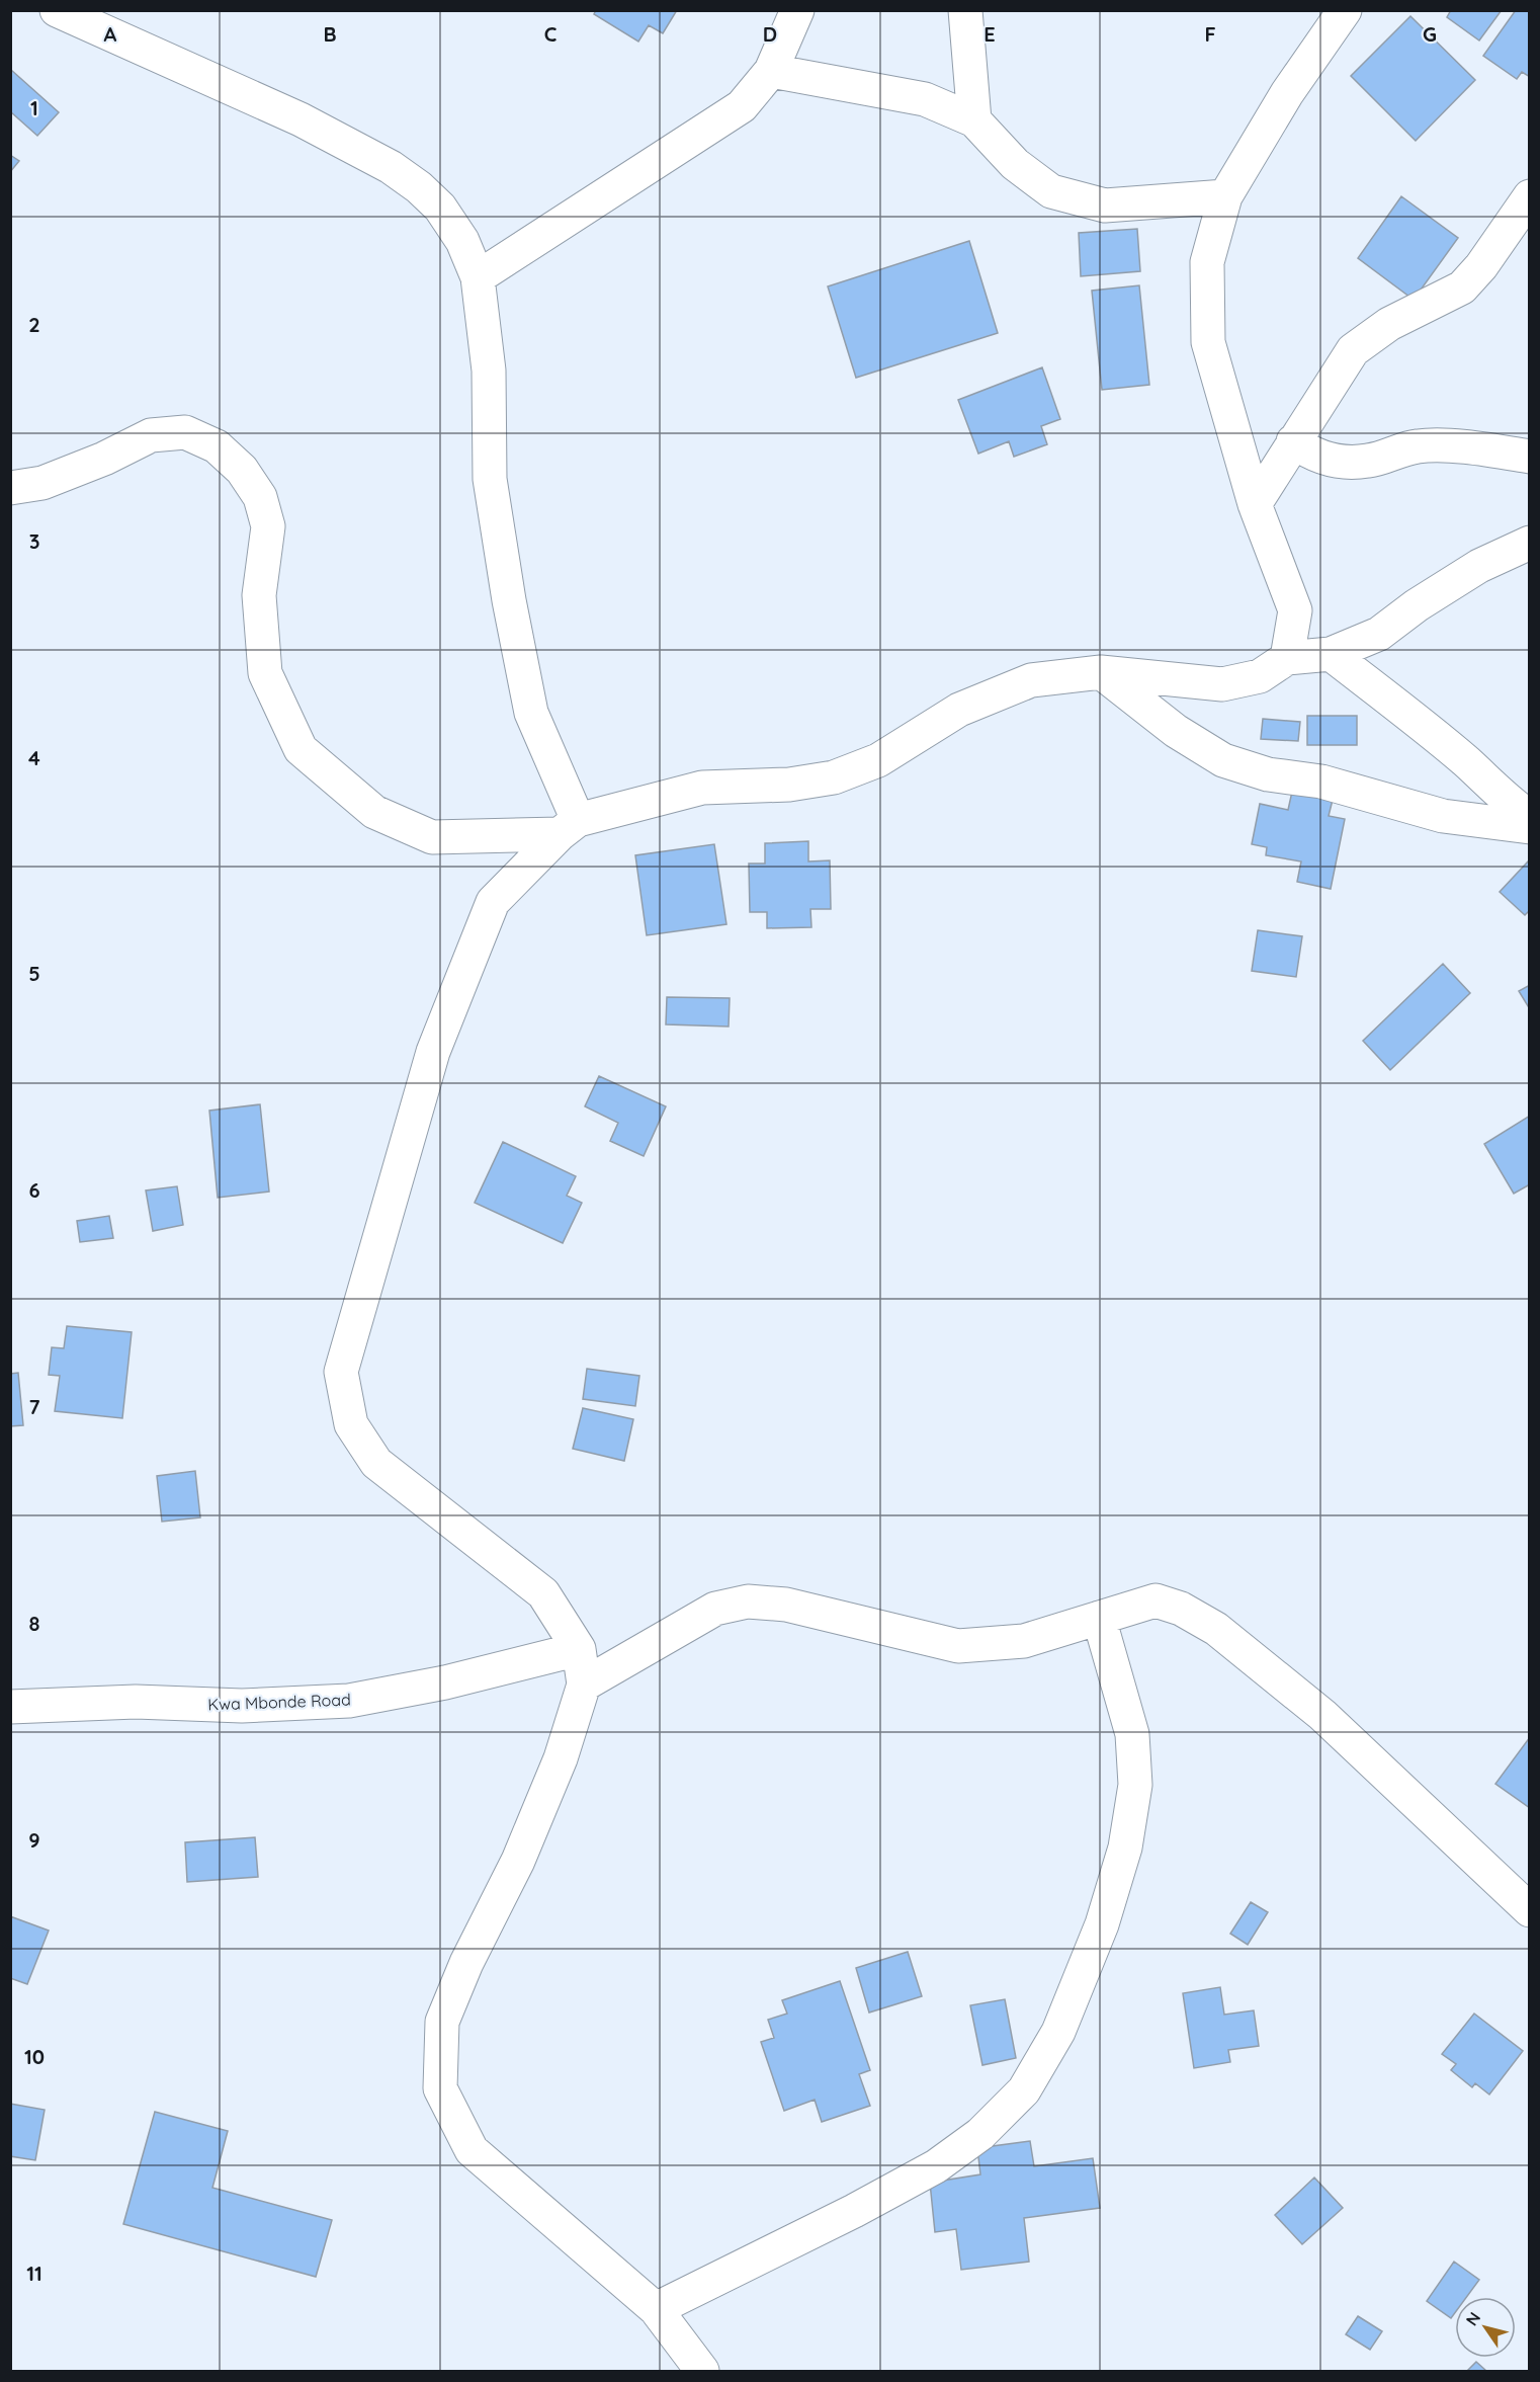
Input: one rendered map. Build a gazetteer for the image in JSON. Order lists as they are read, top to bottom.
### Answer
{
  "streets": {
    "street": ["Kwa Mbonde Road"]
  },
  "north": "top left",
  "grid": {
    "columns": [
      "A",
      "B",
      "C",
      "D",
      "E",
      "F",
      "G"
    ],
    "rows": [
      "1",
      "2",
      "3",
      "4",
      "5",
      "6",
      "7",
      "8",
      "9",
      "10",
      "11"
    ]
  }
}
